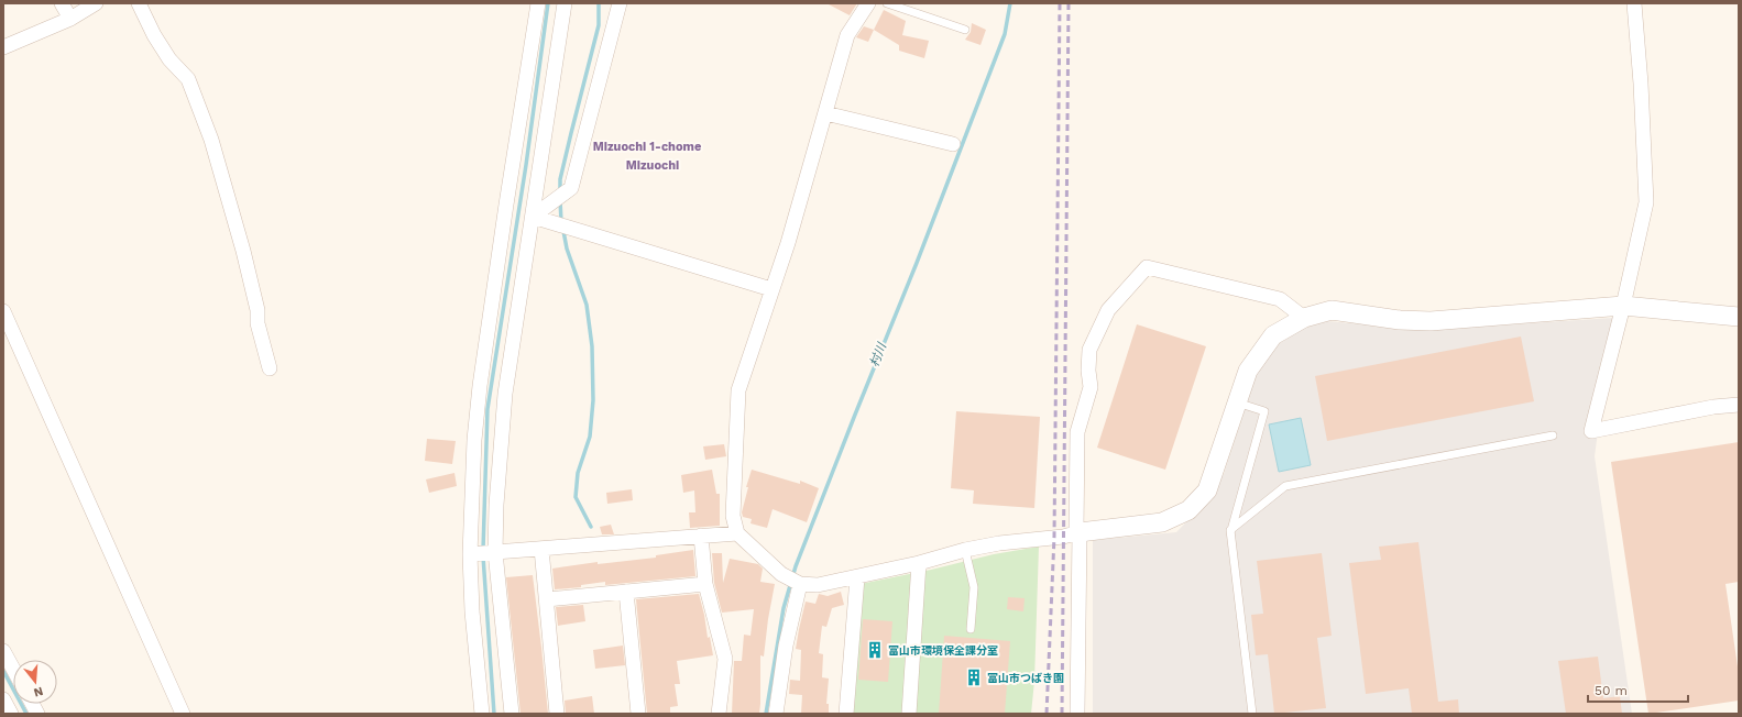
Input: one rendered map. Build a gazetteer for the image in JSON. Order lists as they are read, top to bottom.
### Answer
{
  "districts": ["Mizuochi 1-chome", "Mizuochi"],
  "water": ["村川"],
  "places": {
    "building": ["富山市環境保全課分室", "富山市つばき園"]
  },
  "scale_bar": "50 m",
  "north": "bottom"
}
